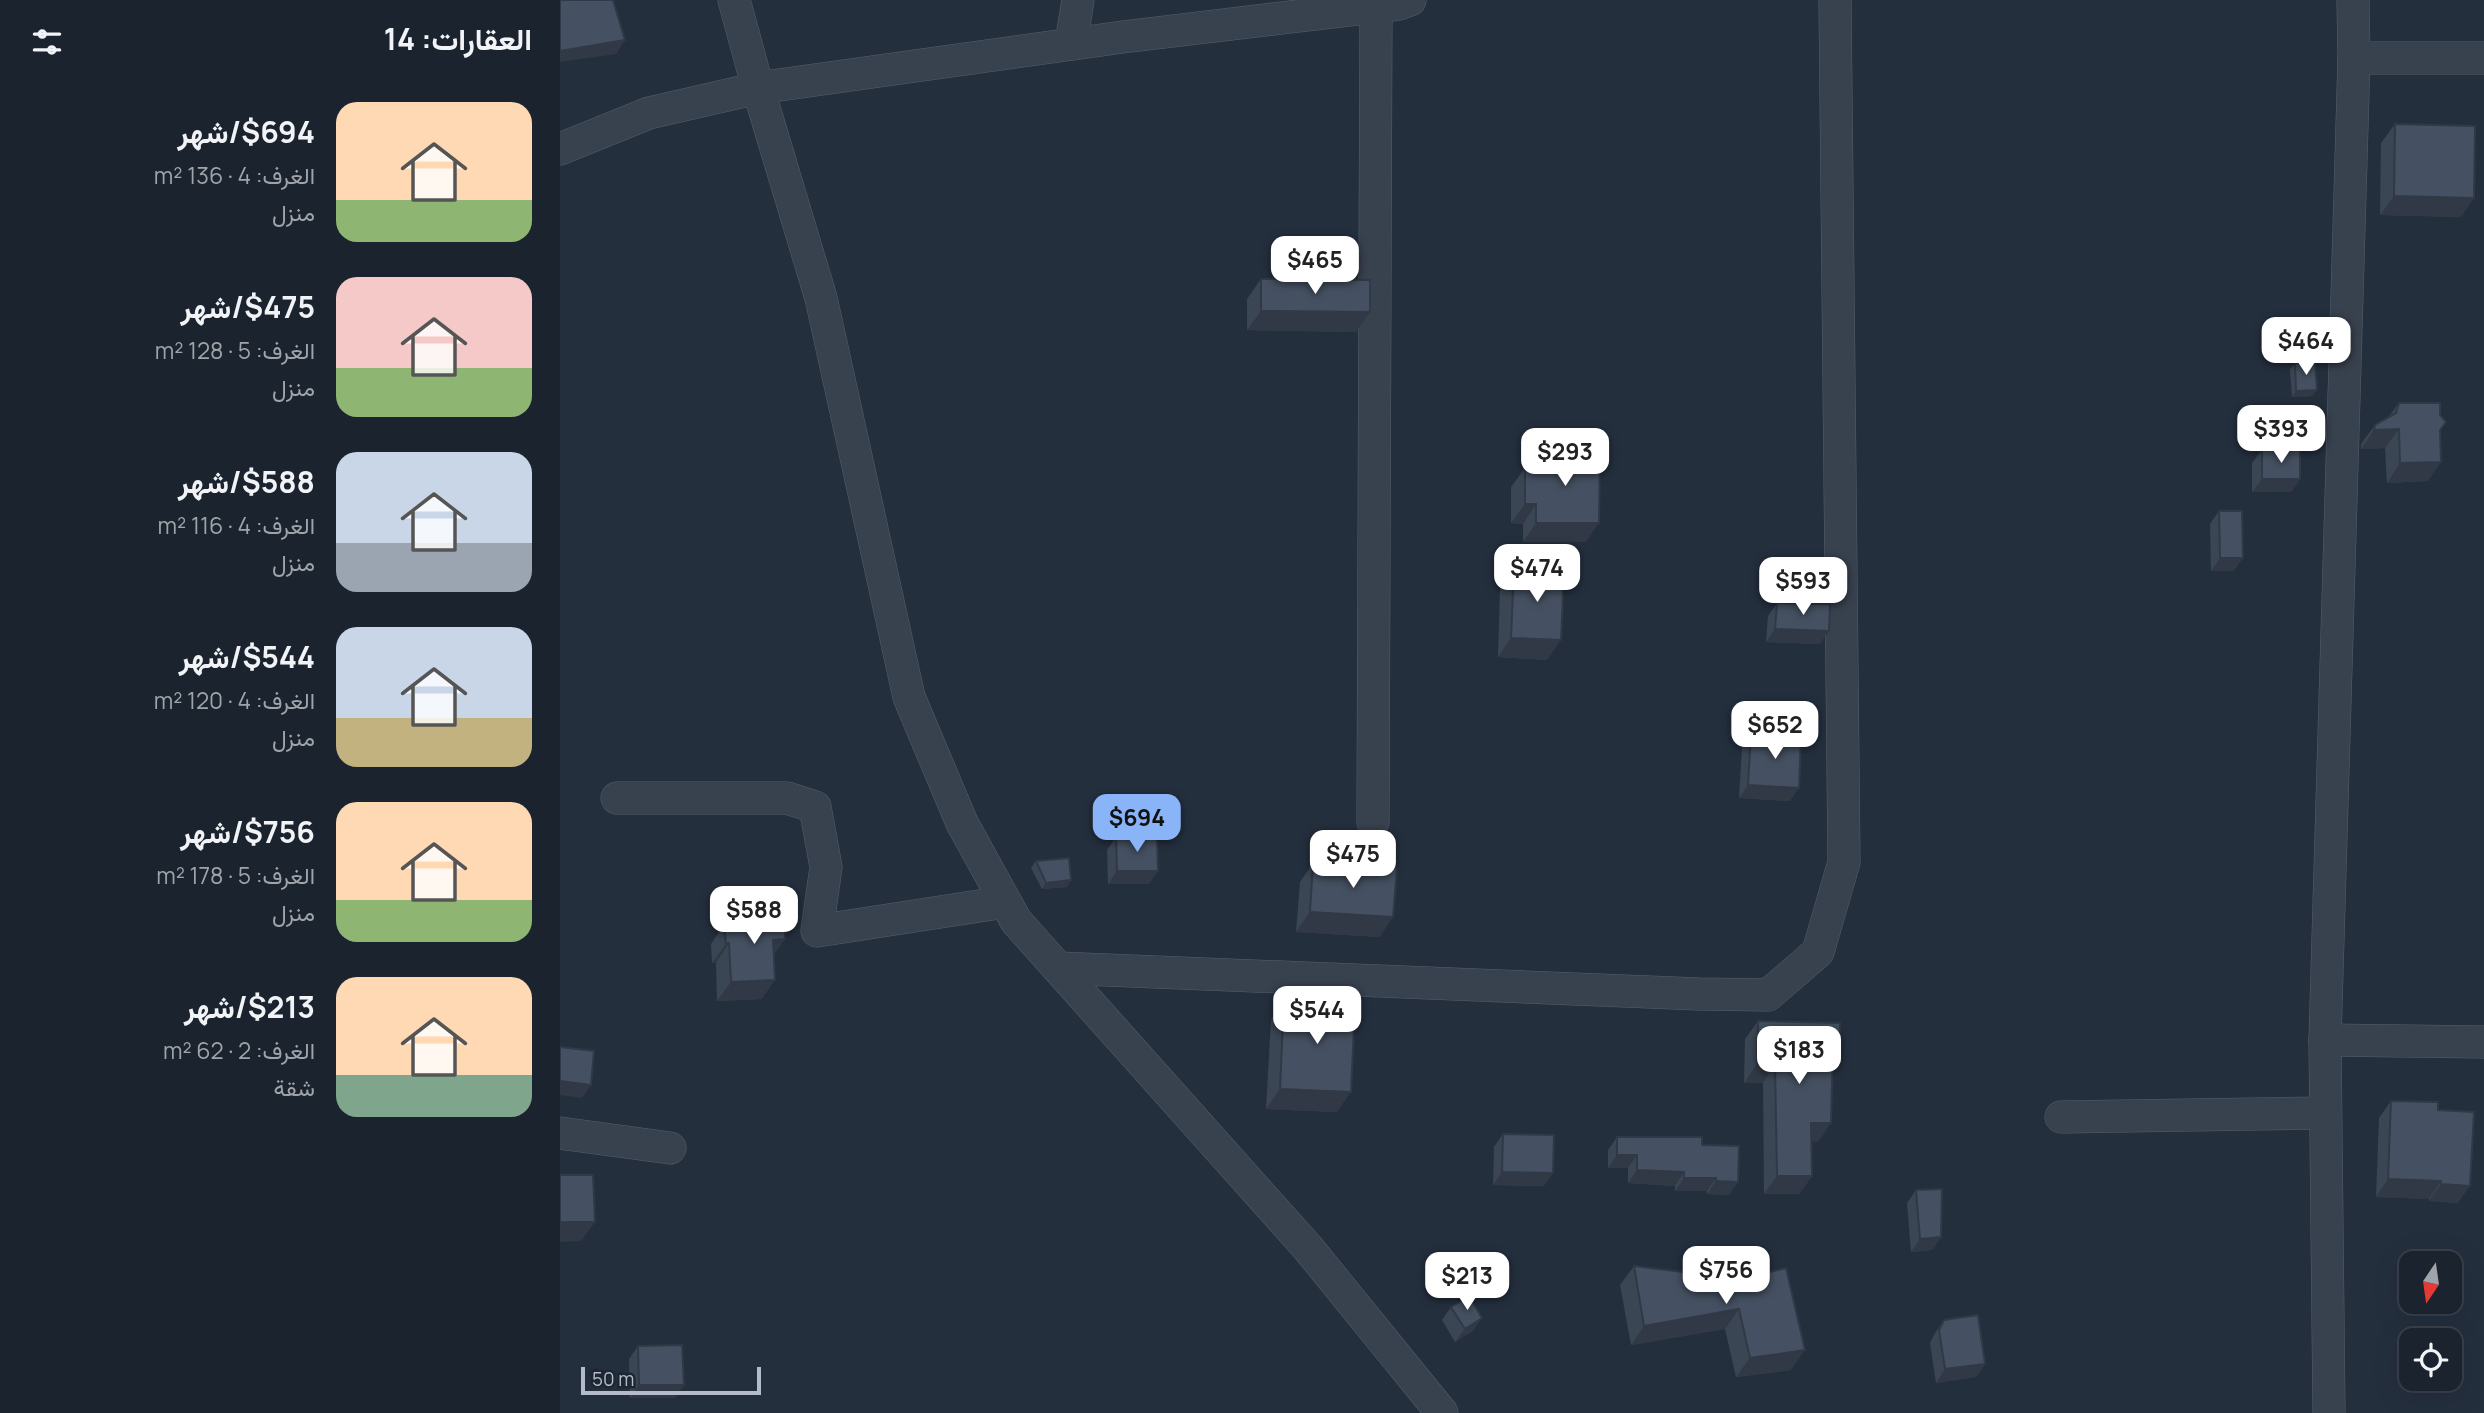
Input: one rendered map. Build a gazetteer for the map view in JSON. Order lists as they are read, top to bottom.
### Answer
{
  "scale_bar": "50 m",
  "north": "bottom",
  "page": {
    "heading": "العقارات: 14",
    "list": [
      {
        "name": "$694/شهر",
        "note": "الغرف: 4 · 136 m² · منزل"
      },
      {
        "name": "$475/شهر",
        "note": "الغرف: 5 · 128 m² · منزل"
      },
      {
        "name": "$588/شهر",
        "note": "الغرف: 4 · 116 m² · منزل"
      },
      {
        "name": "$544/شهر",
        "note": "الغرف: 4 · 120 m² · منزل"
      },
      {
        "name": "$756/شهر",
        "note": "الغرف: 5 · 178 m² · منزل"
      },
      {
        "name": "$213/شهر",
        "note": "الغرف: 2 · 62 m² · شقة"
      }
    ],
    "price": [
      "$465",
      "$464",
      "$393",
      "$293",
      "$474",
      "$593",
      "$652",
      "$694",
      "$475",
      "$588",
      "$544",
      "$183",
      "$756",
      "$213"
    ],
    "scale": "50 m"
  }
}
